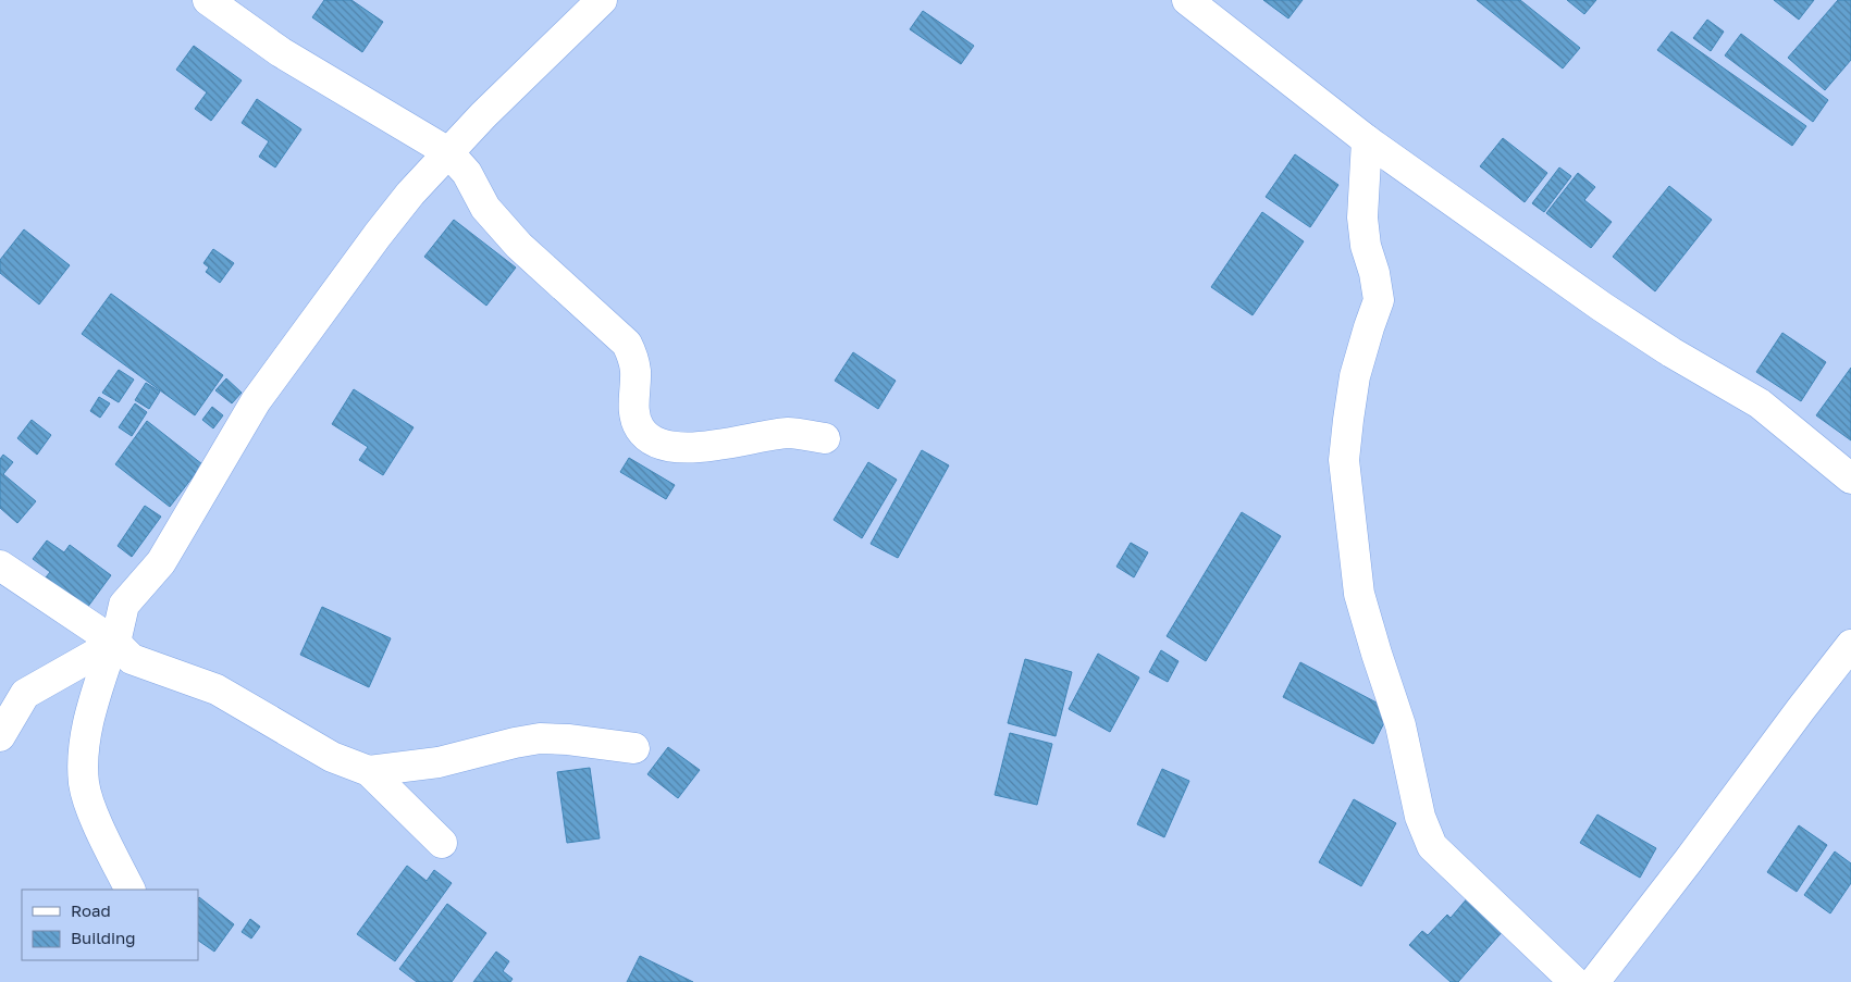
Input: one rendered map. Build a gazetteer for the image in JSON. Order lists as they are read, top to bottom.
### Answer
{
  "legend": ["Road", "Building"]
}
